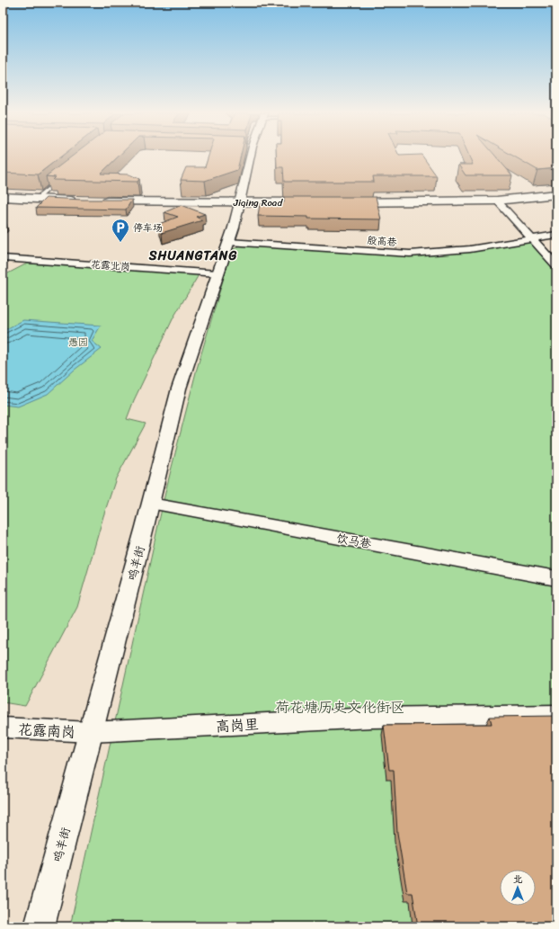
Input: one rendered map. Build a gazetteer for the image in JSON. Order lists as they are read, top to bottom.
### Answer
{
  "streets": {
    "main road": ["Jiqing Road"],
    "street": [
      "殷高巷",
      "花露北岗",
      "饮马巷",
      "鸣羊街",
      "高岗里",
      "花露南岗"
    ]
  },
  "crossings": [
    ["Jiqing Road", "鸣羊街"],
    ["殷高巷", "鸣羊街"],
    ["花露北岗", "鸣羊街"],
    ["饮马巷", "鸣羊街"],
    ["鸣羊街", "高岗里"],
    ["鸣羊街", "花露南岗"],
    ["高岗里", "花露南岗"]
  ],
  "districts": ["SHUANGTANG"],
  "parks": ["愚园", "荷花塘历史文化街区"],
  "places": {
    "parking": ["停车场"]
  },
  "north": "top"
}
